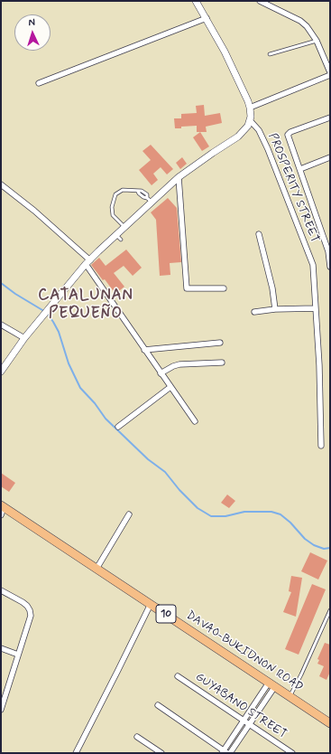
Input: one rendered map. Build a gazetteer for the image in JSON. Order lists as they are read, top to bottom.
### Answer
{
  "streets": {
    "highway": ["10", "DAVAO-BUKIDNON ROAD"],
    "street": ["PROSPERITY STREET", "GUYABANO STREET"]
  },
  "districts": ["CATALUNAN PEQUEÑO"],
  "north": "top"
}
